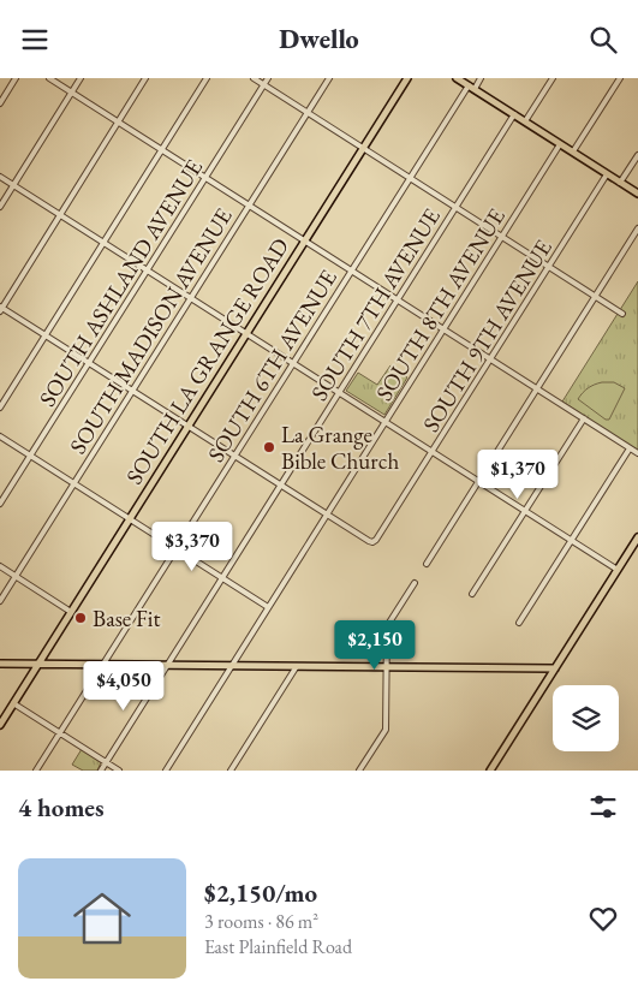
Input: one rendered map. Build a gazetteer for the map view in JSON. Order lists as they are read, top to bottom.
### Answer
{
  "streets": {
    "main road": ["SOUTH LA GRANGE ROAD"],
    "street": [
      "SOUTH ASHLAND AVENUE",
      "SOUTH 7TH AVENUE",
      "SOUTH 8TH AVENUE",
      "SOUTH MADISON AVENUE",
      "SOUTH 9TH AVENUE",
      "SOUTH 6TH AVENUE"
    ]
  },
  "crossings": [
    ["SOUTH 8TH AVENUE", "SOUTH 9TH AVENUE"]
  ],
  "places": ["La Grange Bible Church", "Base Fit"],
  "page": {
    "header": "Dwello",
    "price": [
      "$1,370",
      "$3,370",
      "$2,150",
      "$4,050"
    ],
    "heading": "4 homes",
    "list": [
      {
        "name": "$2,150/mo",
        "note": "3 rooms · 86 m² · East Plainfield Road"
      }
    ]
  }
}
